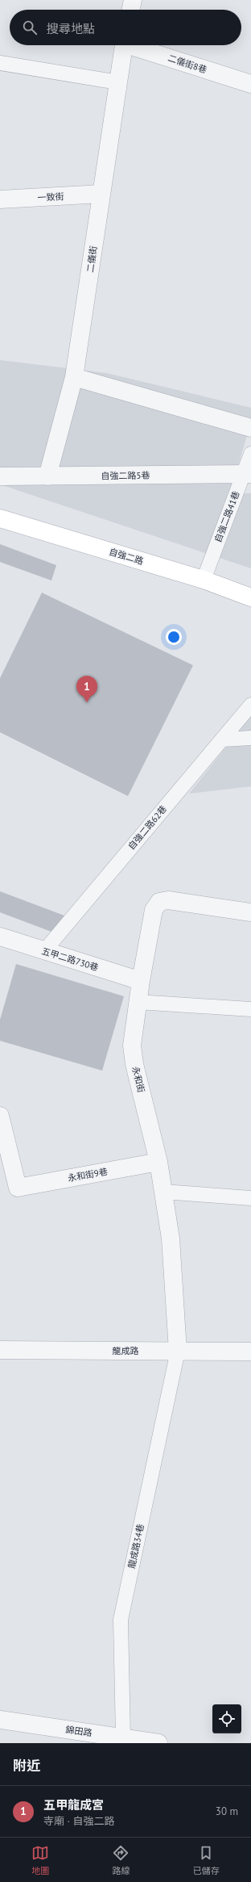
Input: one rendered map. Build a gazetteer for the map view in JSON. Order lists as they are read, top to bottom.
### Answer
{
  "streets": {
    "street": [
      "二儀街8巷",
      "一致街",
      "二儀街",
      "自強二路5巷",
      "自強二路",
      "五甲二路730巷",
      "永和街",
      "永和街9巷",
      "龍成路",
      "錦田路"
    ],
    "lane": ["自強二路41巷", "自強二路62巷", "龍成路34巷"]
  },
  "crossings": [
    ["一致街", "二儀街"],
    ["二儀街", "自強二路5巷"],
    ["自強二路5巷", "自強二路41巷"],
    ["自強二路41巷", "自強二路"],
    ["自強二路62巷", "五甲二路730巷"],
    ["五甲二路730巷", "永和街"],
    ["永和街", "永和街9巷"],
    ["永和街", "龍成路"],
    ["永和街", "龍成路34巷"],
    ["龍成路", "龍成路34巷"],
    ["龍成路34巷", "錦田路"]
  ],
  "page": {
    "search": "搜尋地點",
    "pins": "1",
    "heading": "附近",
    "list": [
      {
        "mark": "1",
        "name": "五甲龍成宮",
        "note": "寺廟 · 自強二路",
        "value": "30 m"
      }
    ],
    "nav": ["地圖", "路線", "已儲存"]
  }
}
